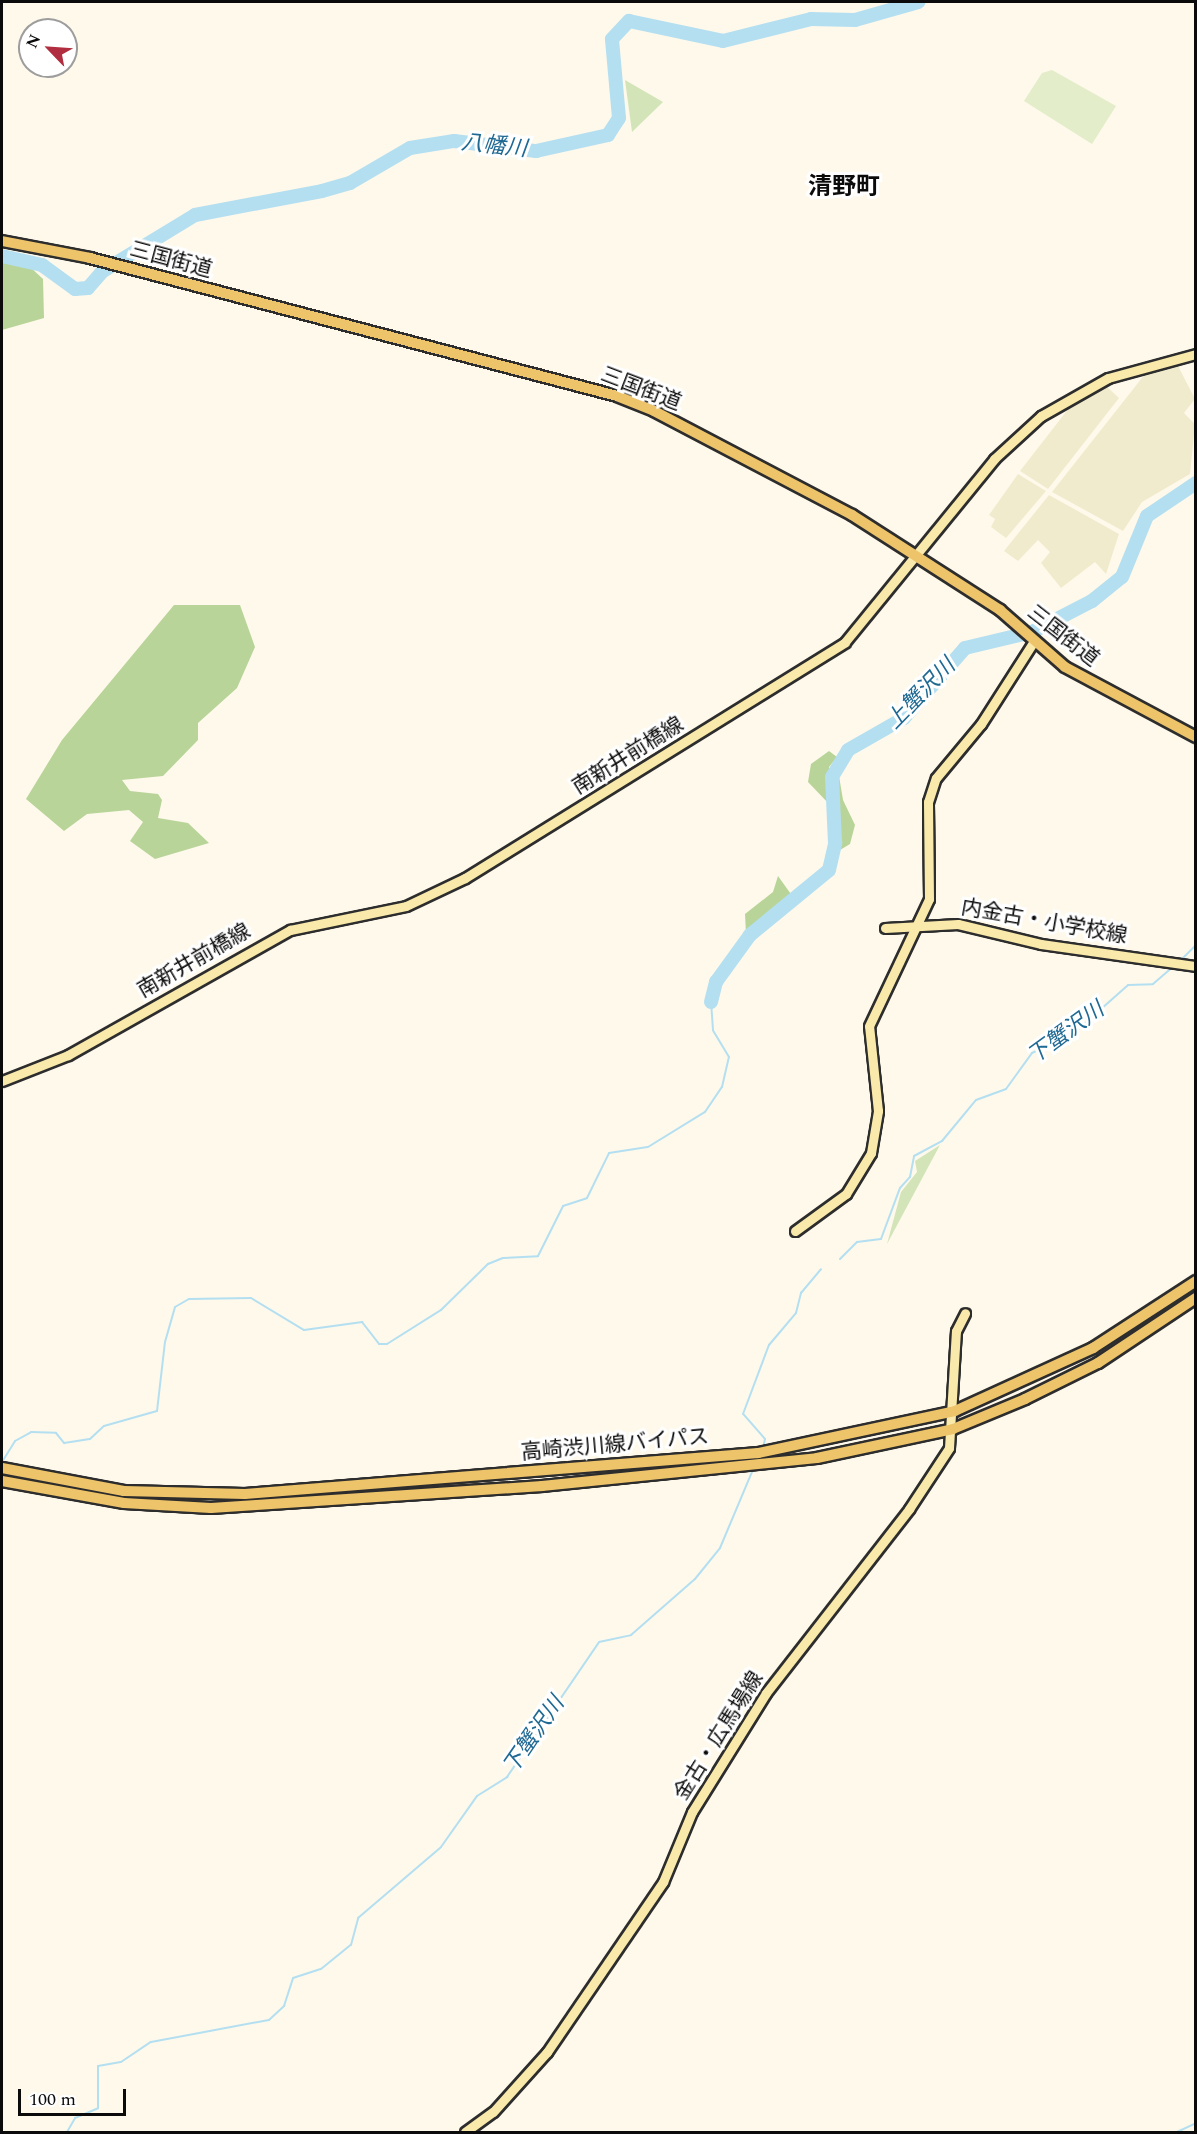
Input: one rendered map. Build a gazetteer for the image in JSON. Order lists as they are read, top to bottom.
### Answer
{
  "streets": {
    "main road": ["三国街道", "高崎渋川線バイパス"],
    "street": ["南新井前橋線", "内金古・小学校線", "金古・広馬場線"]
  },
  "crossings": [
    ["三国街道", "南新井前橋線"],
    ["高崎渋川線バイパス", "金古・広馬場線"]
  ],
  "districts": ["清野町"],
  "water": ["八幡川", "上蟹沢川", "下蟹沢川"],
  "scale_bar": "100 m",
  "north": "top left"
}
